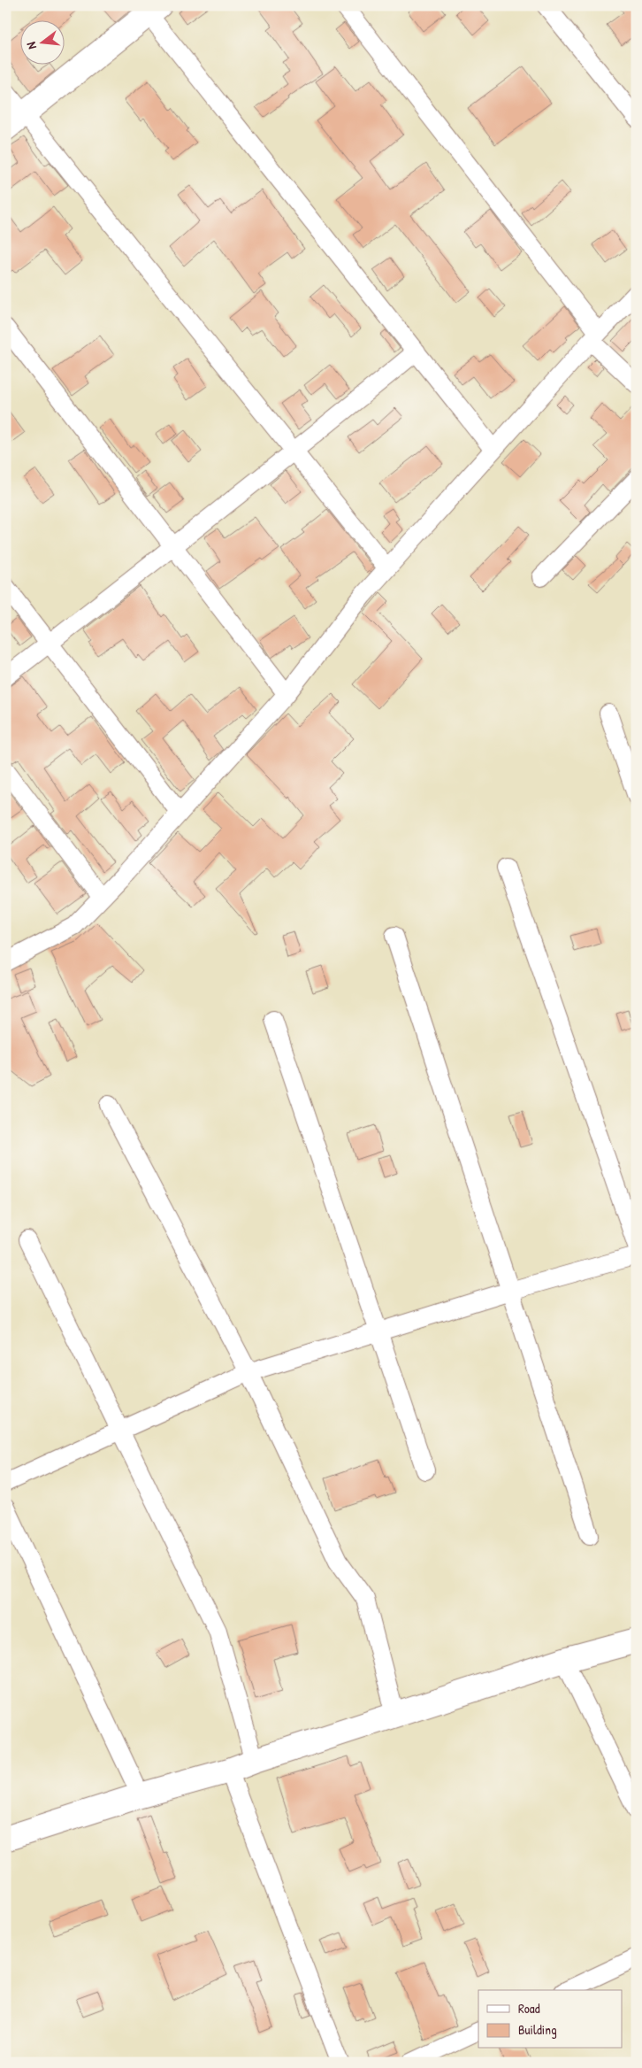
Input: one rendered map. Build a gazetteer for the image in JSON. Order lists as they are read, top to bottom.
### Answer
{
  "legend": ["Road", "Building"],
  "north": "left"
}
